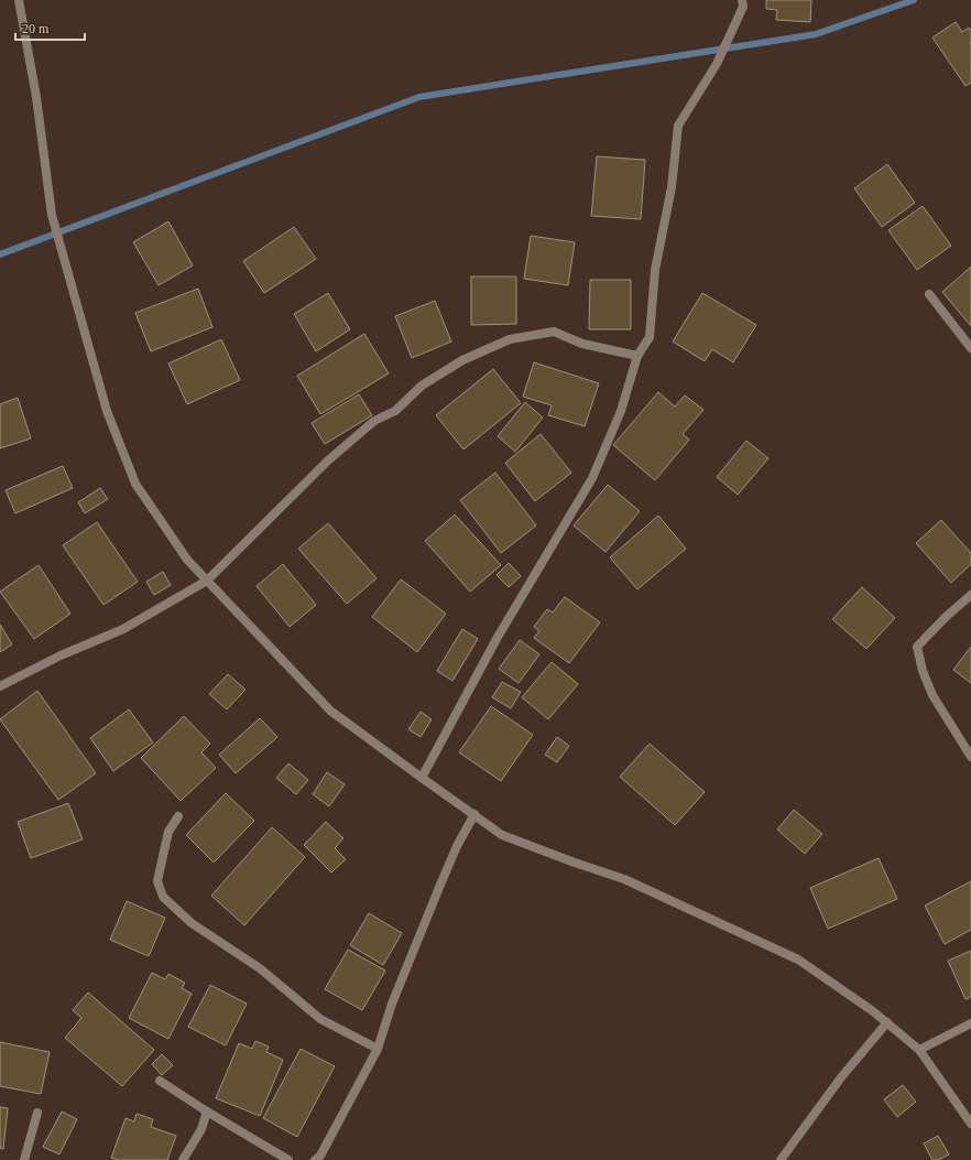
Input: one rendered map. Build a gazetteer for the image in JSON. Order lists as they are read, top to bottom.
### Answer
{
  "scale_bar": "20 m"
}
